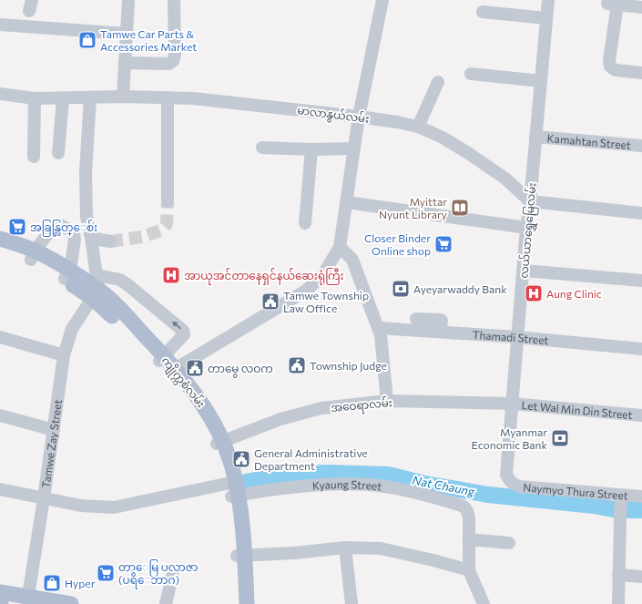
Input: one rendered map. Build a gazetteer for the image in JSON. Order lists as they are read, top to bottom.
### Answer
{
  "streets": {
    "main road": ["ကျိုက္ကစံလမ်း"],
    "street": [
      "မာလာနွယ်လမ်း",
      "Kamahtan Street",
      "လယ်ယာရွှေမြေလမ်း",
      "Thamadi Street",
      "အဝေရာလမ်း",
      "Let Wal Min Din Street",
      "Tamwe Zay Street",
      "Kyaung Street",
      "Naymyo Thura Street"
    ]
  },
  "crossings": [
    ["မာလာနွယ်လမ်း", "လယ်ယာရွှေမြေလမ်း"],
    ["Kamahtan Street", "လယ်ယာရွှေမြေလမ်း"],
    ["လယ်ယာရွှေမြေလမ်း", "Thamadi Street"],
    ["လယ်ယာရွှေမြေလမ်း", "အဝေရာလမ်း"],
    ["လယ်ယာရွှေမြေလမ်း", "Let Wal Min Din Street"],
    ["လယ်ယာရွှေမြေလမ်း", "Naymyo Thura Street"],
    ["ကျိုက္ကစံလမ်း", "အဝေရာလမ်း"],
    ["ကျိုက္ကစံလမ်း", "Tamwe Zay Street"],
    ["ကျိုက္ကစံလမ်း", "Kyaung Street"],
    ["အဝေရာလမ်း", "Let Wal Min Din Street"],
    ["Tamwe Zay Street", "Kyaung Street"]
  ],
  "water": ["Nat Chaung"],
  "places": {
    "shop": ["Tamwe Car Parts & Accessories Market", "Hyper"],
    "library": ["Myittar Nyunt Library"],
    "supermarket": ["အခြန္လြတ္ေစ်း", "Closer Binder Online shop", "တာေမြ ပလာဇာ (ပရိေဘာဂ)"],
    "hospital": ["အာယုအင်တာနေရှင်နယ်ဆေးရုံကြီး", "Aung Clinic"],
    "bank": ["Ayeyarwaddy Bank", "Myanmar Economic Bank"],
    "public building": [
      "Tamwe Township Law Office",
      "Township Judge",
      "တာမွေ လဝက",
      "General Administrative Department"
    ]
  }
}
